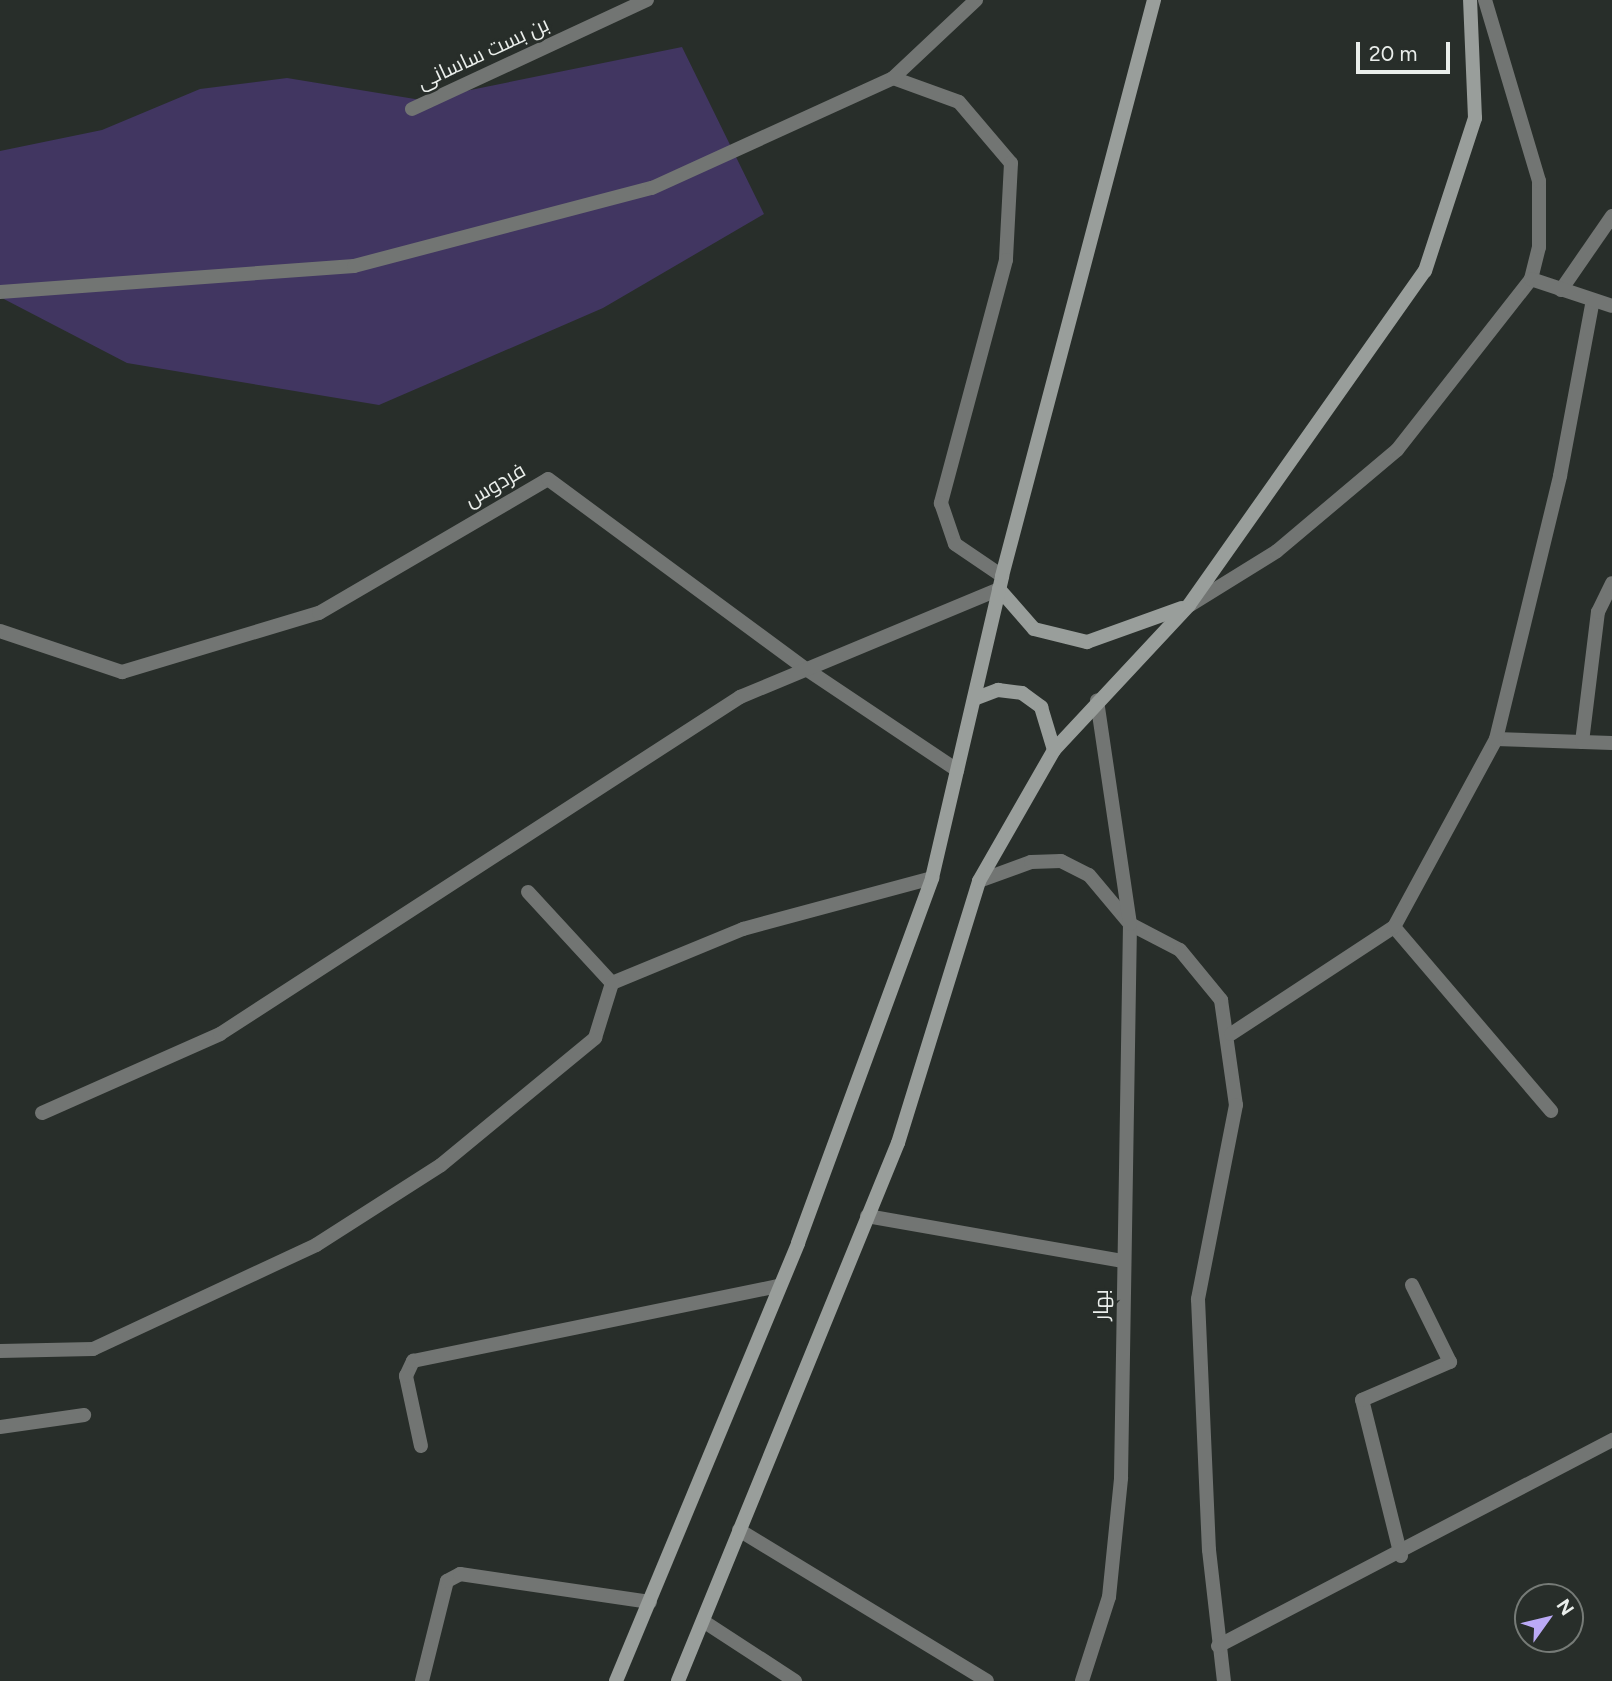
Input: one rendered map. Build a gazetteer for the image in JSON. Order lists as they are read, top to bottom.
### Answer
{
  "streets": {
    "street": ["بن بست ساسانی", "فردوس", "بهار"]
  },
  "scale_bar": "20 m",
  "north": "top right"
}
